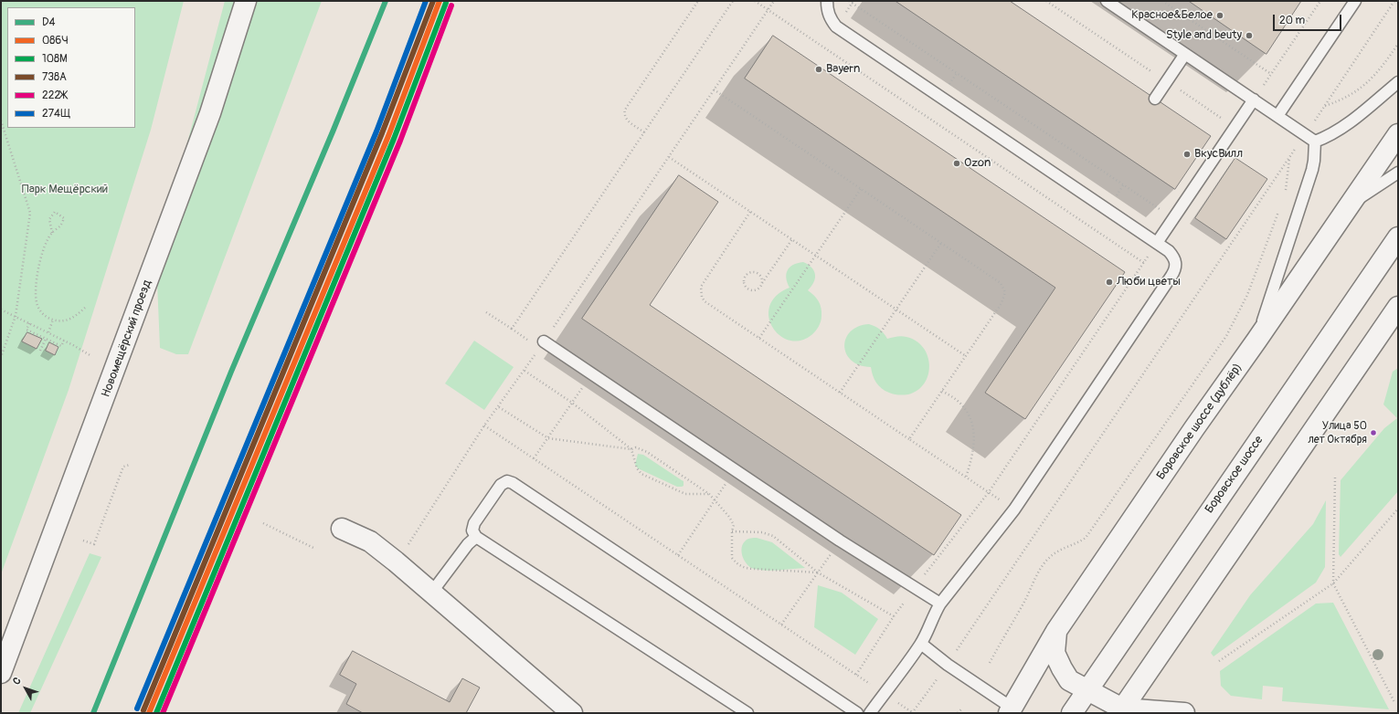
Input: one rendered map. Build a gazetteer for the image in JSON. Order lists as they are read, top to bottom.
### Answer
{
  "streets": {
    "street": ["Новомещёрский проезд", "Боровское шоссе (дублёр)", "Боровское шоссе"]
  },
  "parks": ["Парк Мещёрский"],
  "places": [
    "Красное&Белое",
    "Style and beuty",
    "Bayern",
    "ВкусВилл",
    "Ozon",
    "Люби цветы",
    "Улица 50 лет Октября"
  ],
  "lines": [
    "transit line D4",
    "transit line 086Ч",
    "transit line 738А",
    "transit line 274Щ",
    "transit line 108М",
    "transit line 222Ж"
  ],
  "legend": [
    "D4",
    "086Ч",
    "108М",
    "738А",
    "222Ж",
    "274Щ"
  ],
  "scale_bar": "20 m",
  "north": "top left"
}
